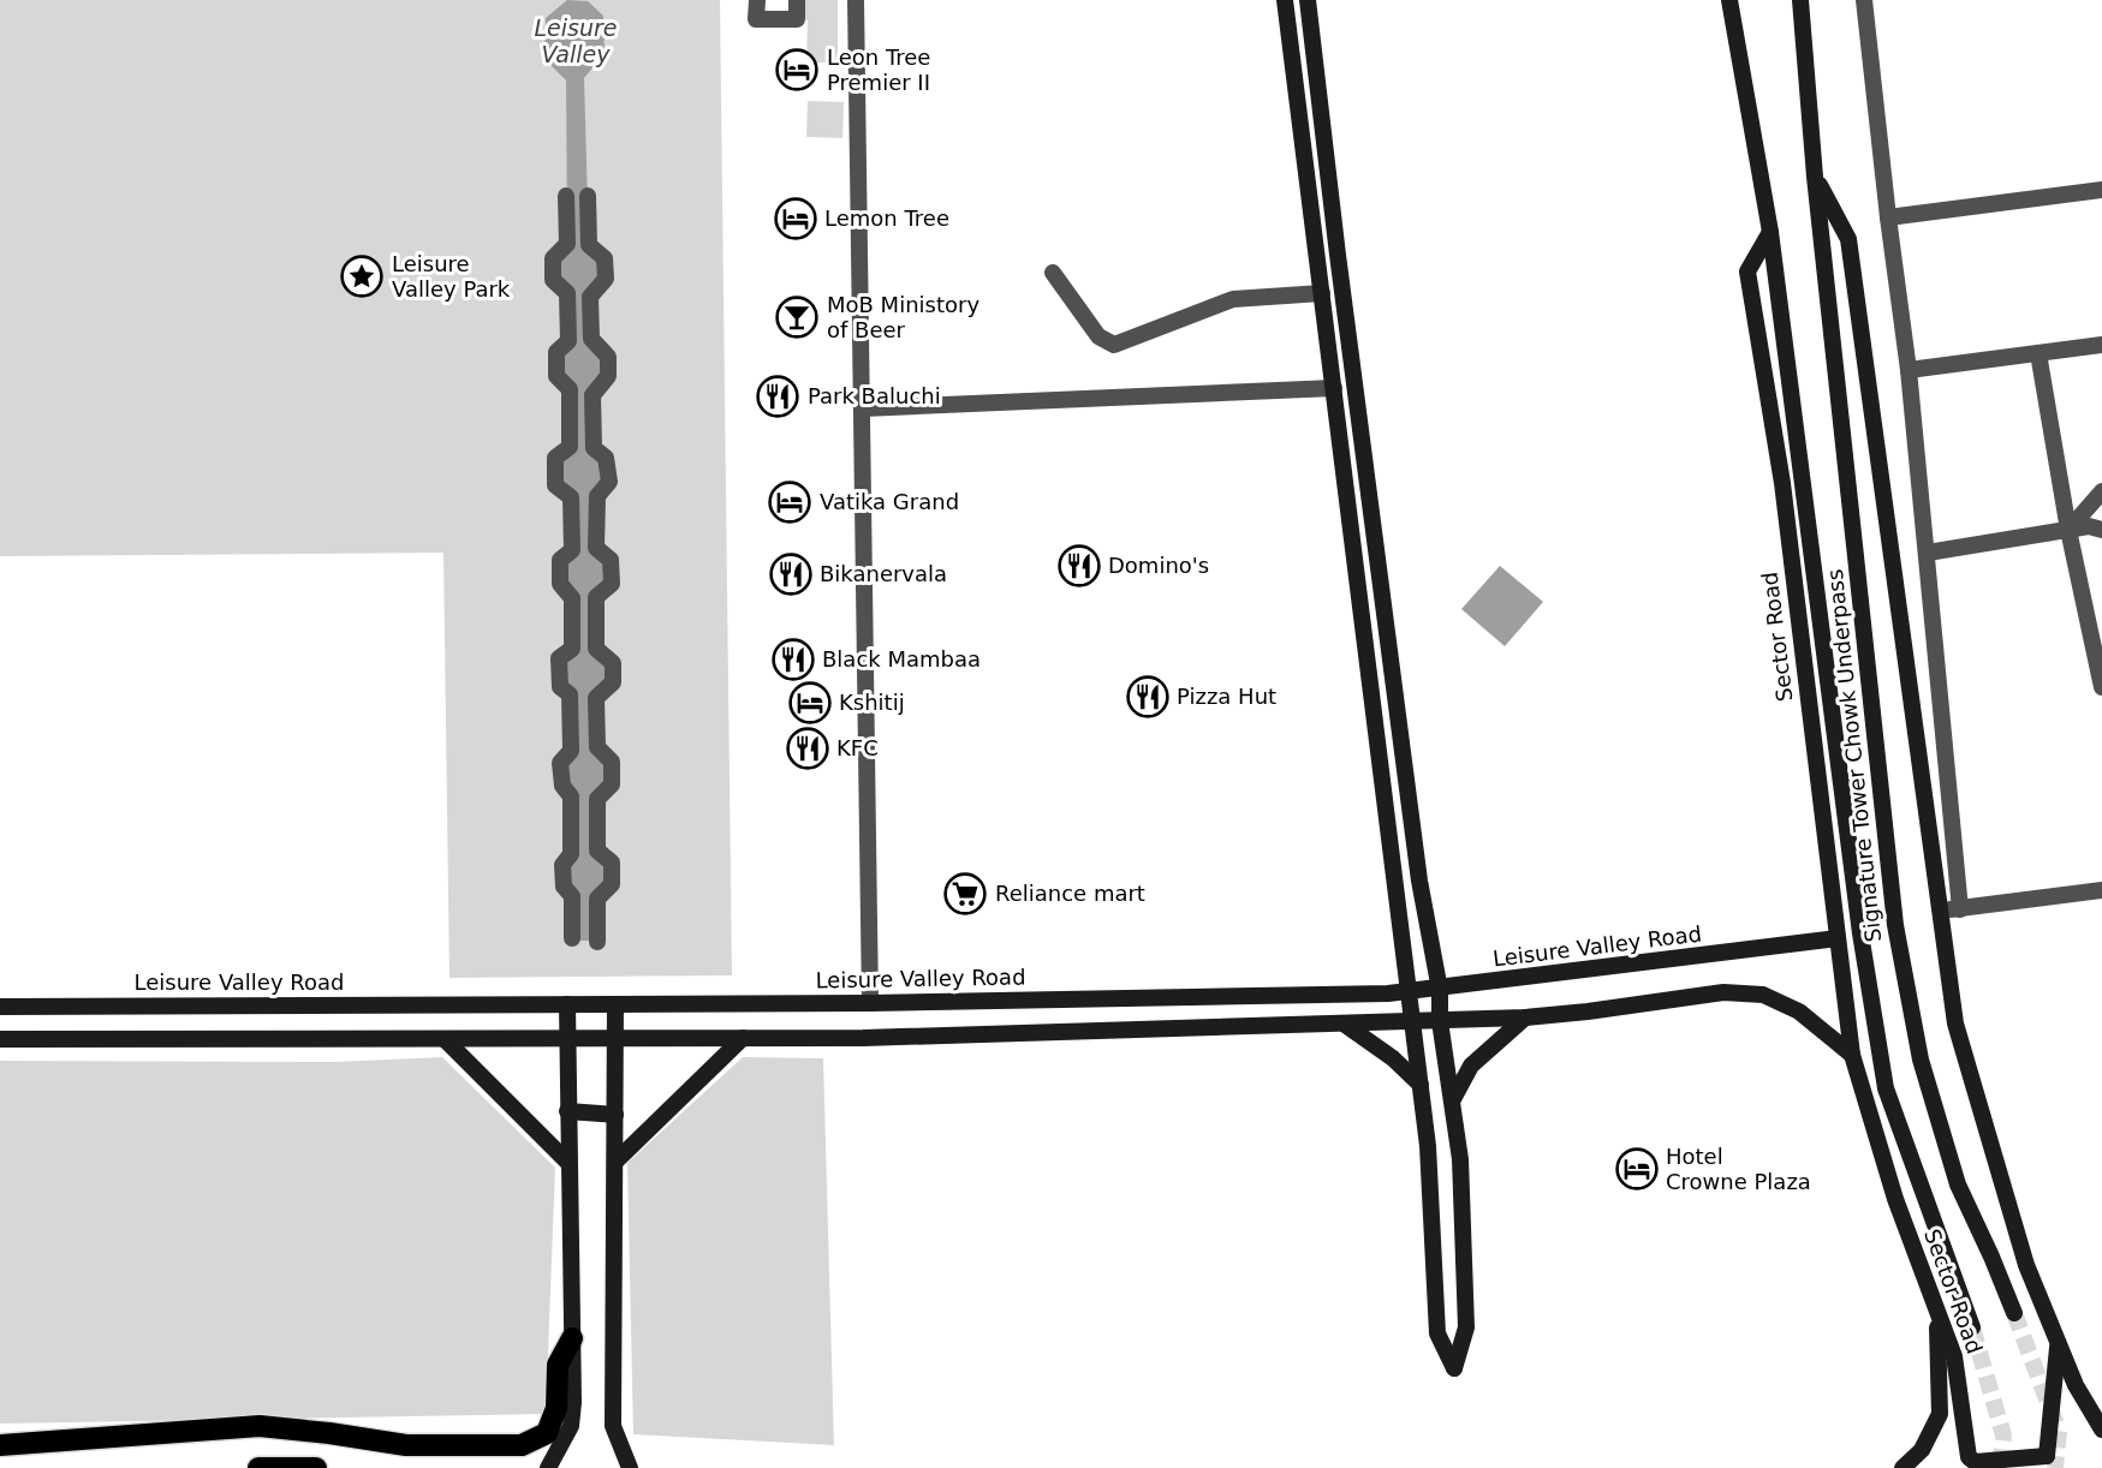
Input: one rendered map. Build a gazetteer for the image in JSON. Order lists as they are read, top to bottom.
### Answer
{
  "streets": {
    "street": ["Sector Road", "Signature Tower Chowk Underpass", "Leisure Valley Road"]
  },
  "crossings": [
    ["Sector Road", "Signature Tower Chowk Underpass"],
    ["Sector Road", "Leisure Valley Road"]
  ],
  "water": ["Leisure Valley"],
  "places": {
    "hotel": [
      "Leon Tree Premier II",
      "Lemon Tree",
      "Vatika Grand",
      "Kshitij",
      "Hotel Crowne Plaza"
    ],
    "place": ["Leisure Valley Park"],
    "bar": ["MoB Ministory of Beer"],
    "restaurant": [
      "Park Baluchi",
      "Domino's",
      "Bikanervala",
      "Black Mambaa",
      "Pizza Hut",
      "KFC"
    ],
    "supermarket": ["Reliance mart"]
  }
}
